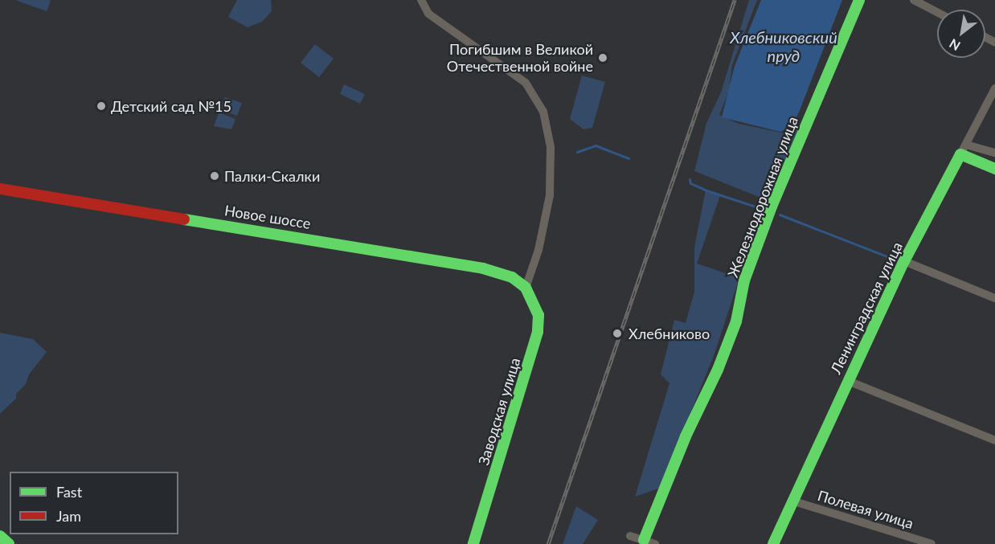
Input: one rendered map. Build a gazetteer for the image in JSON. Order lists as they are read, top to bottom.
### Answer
{
  "streets": {
    "street": [
      "Железнодорожная улица",
      "Новое шоссе",
      "Ленинградская улица",
      "Заводская улица",
      "Полевая улица"
    ]
  },
  "crossings": [
    ["Новое шоссе", "Заводская улица"],
    ["Ленинградская улица", "Полевая улица"]
  ],
  "water": ["Хлебниковский пруд"],
  "places": [
    "Погибшим в Великой Отечественной войне",
    "Детский сад №15",
    "Палки-Скалки",
    "Хлебниково"
  ],
  "legend": ["Fast", "Jam"],
  "north": "bottom left"
}
